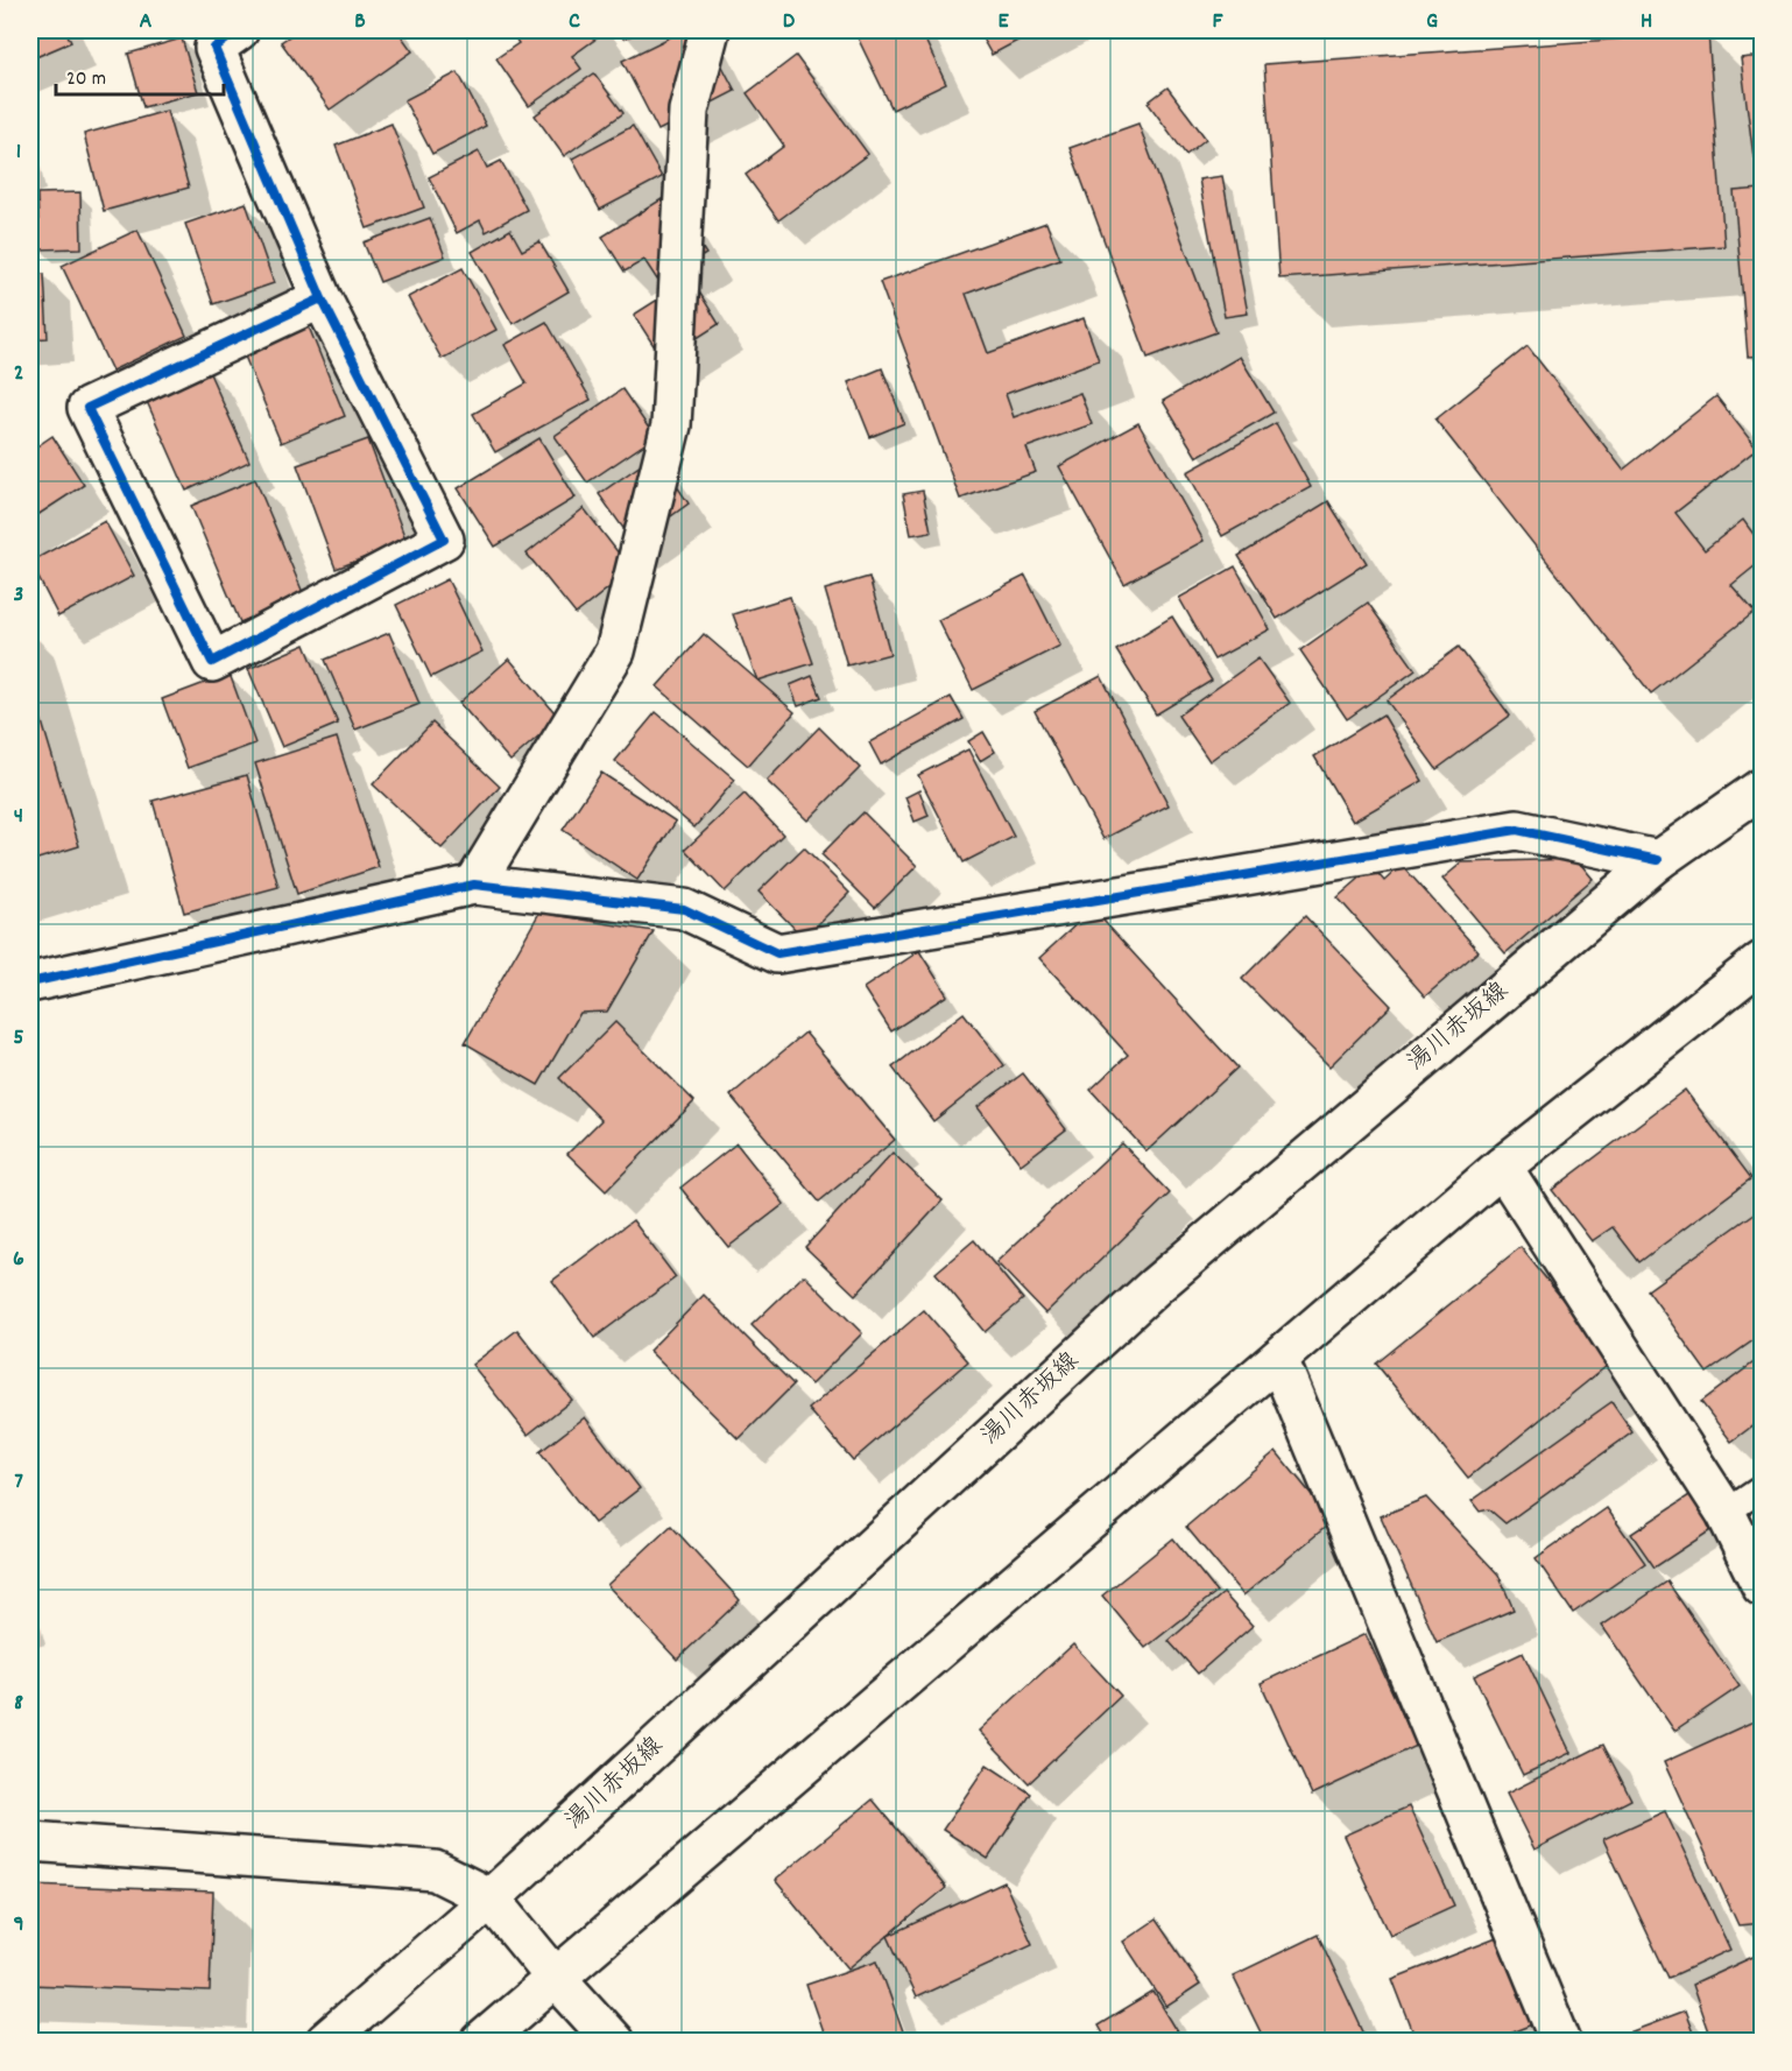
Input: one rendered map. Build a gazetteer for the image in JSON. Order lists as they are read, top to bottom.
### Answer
{
  "streets": {
    "street": ["湯川赤坂線"]
  },
  "scale_bar": "20 m",
  "grid": {
    "columns": [
      "A",
      "B",
      "C",
      "D",
      "E",
      "F",
      "G",
      "H"
    ],
    "rows": [
      "1",
      "2",
      "3",
      "4",
      "5",
      "6",
      "7",
      "8",
      "9"
    ]
  }
}
